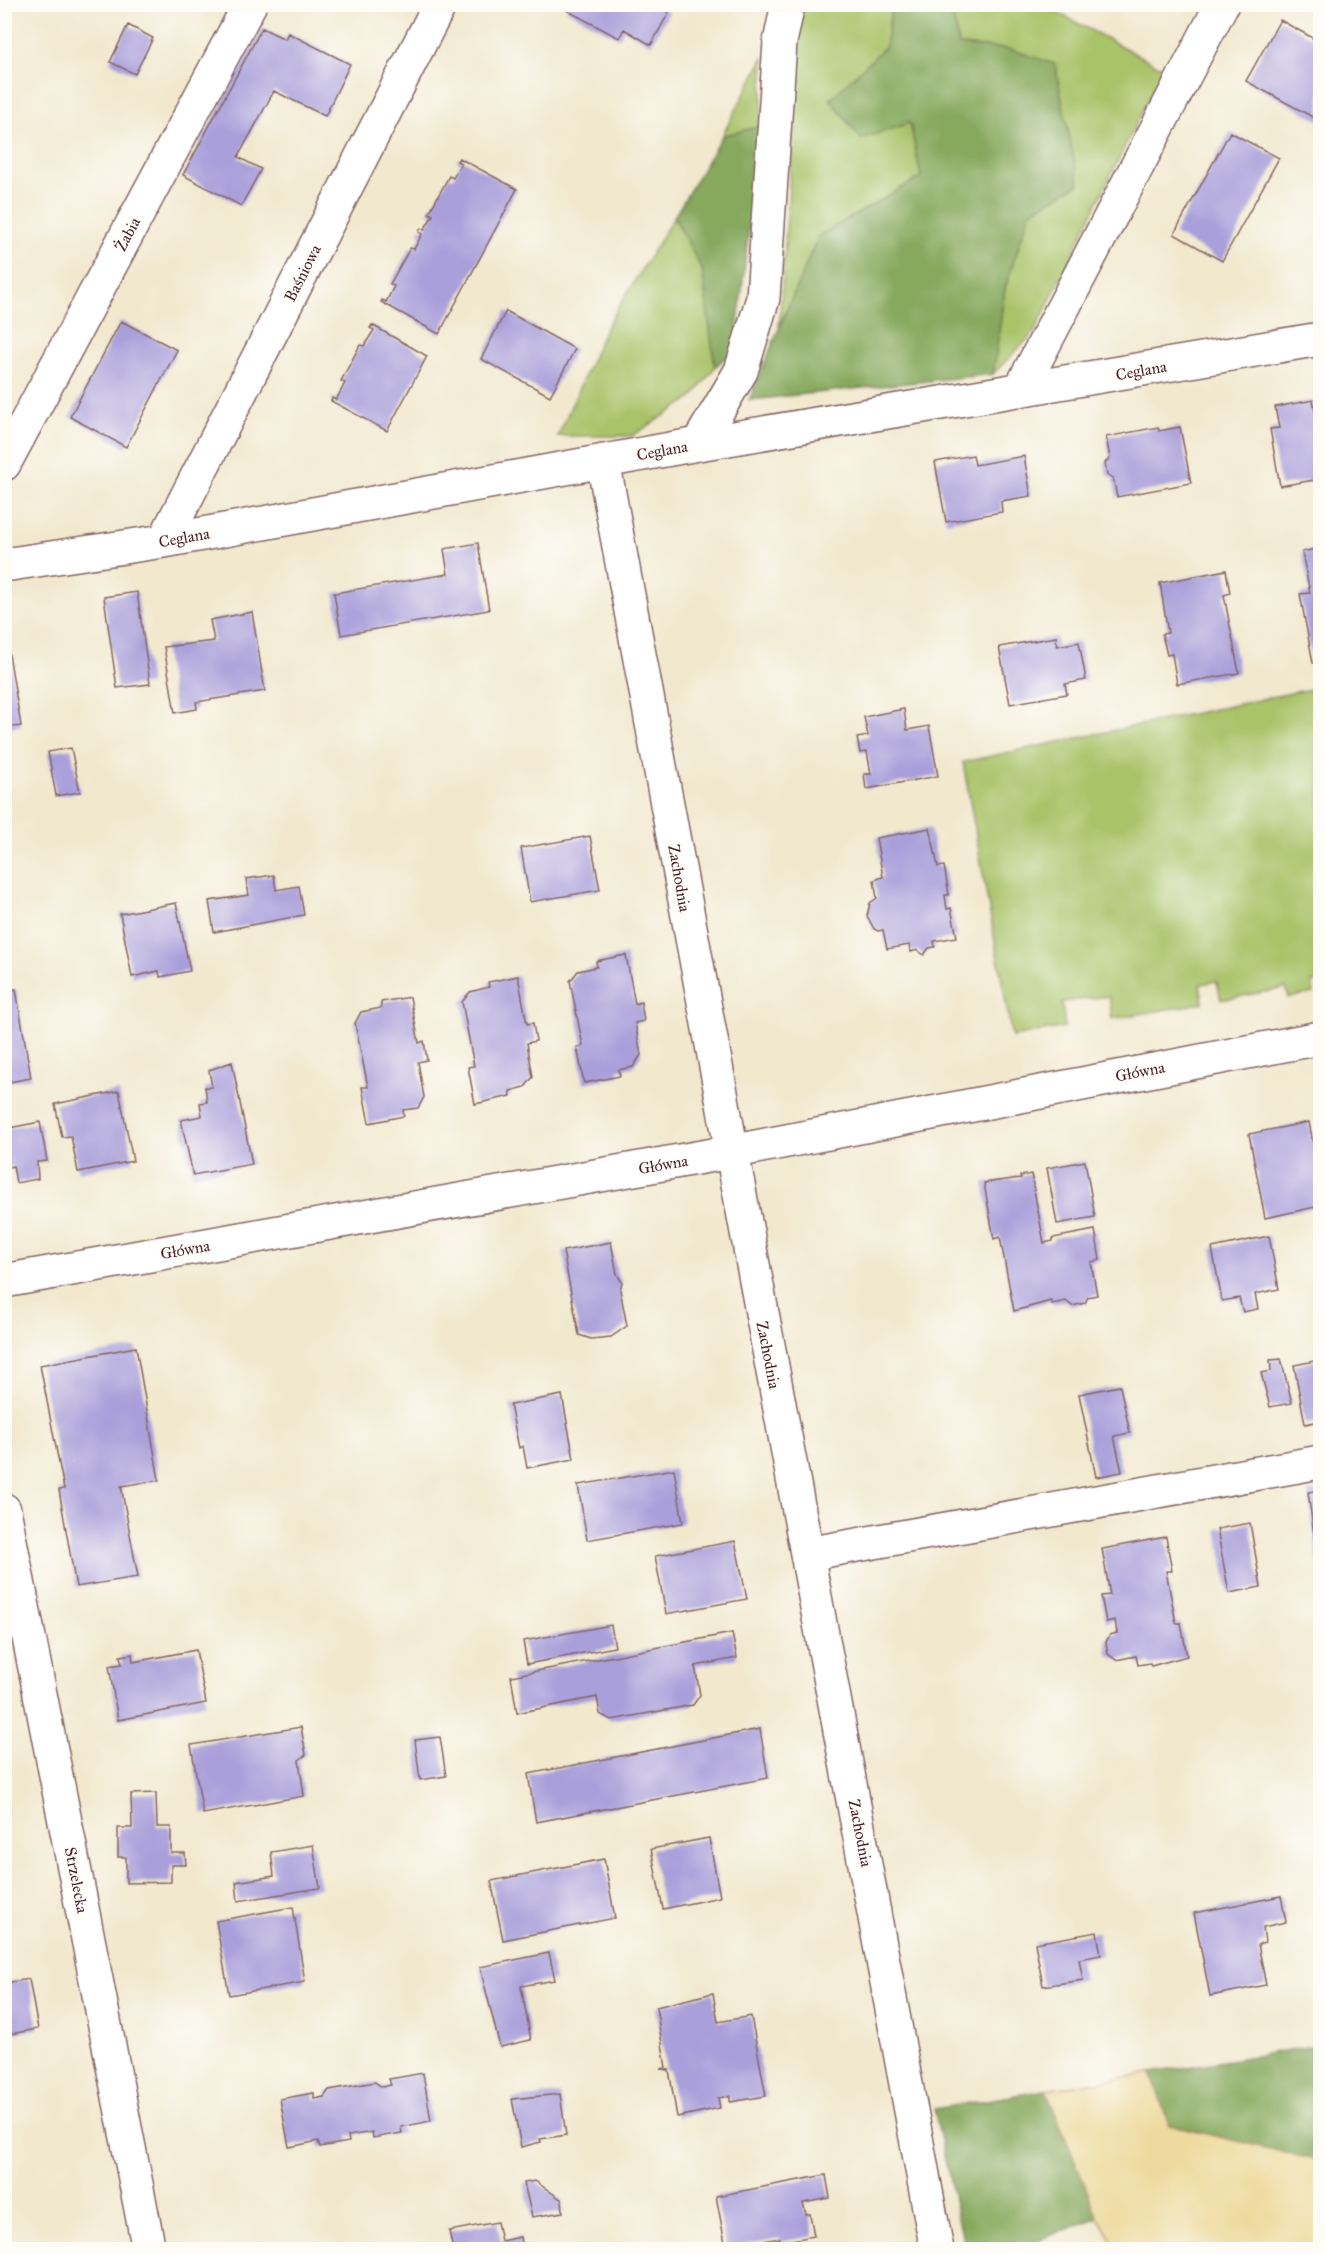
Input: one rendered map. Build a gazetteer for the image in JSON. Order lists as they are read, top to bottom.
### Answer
{
  "streets": {
    "street": [
      "Żabia",
      "Baśniowa",
      "Ceglana",
      "Zachodnia",
      "Główna",
      "Strzelecka"
    ]
  },
  "crossings": [
    ["Baśniowa", "Ceglana"],
    ["Ceglana", "Zachodnia"],
    ["Zachodnia", "Główna"]
  ]
}
